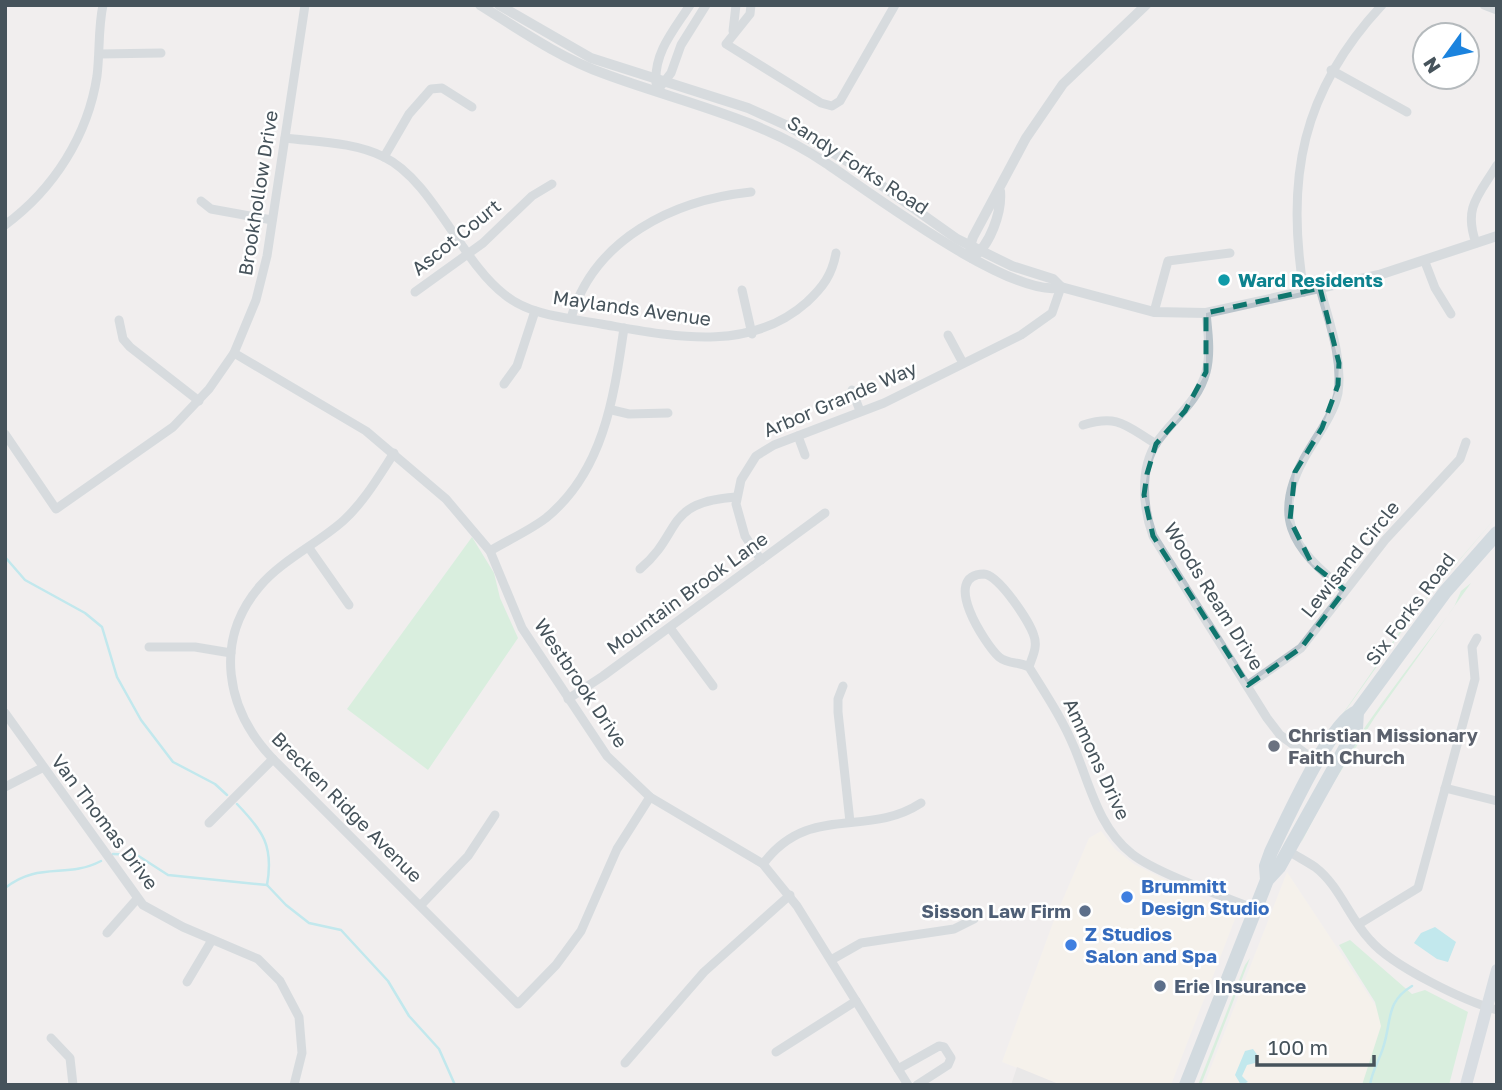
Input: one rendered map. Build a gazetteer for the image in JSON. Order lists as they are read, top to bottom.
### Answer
{
  "streets": {
    "main road": ["Six Forks Road"],
    "street": [
      "Sandy Forks Road",
      "Brookhollow Drive",
      "Ascot Court",
      "Maylands Avenue",
      "Arbor Grande Way",
      "Lewisand Circle",
      "Mountain Brook Lane",
      "Woods Ream Drive",
      "Westbrook Drive",
      "Ammons Drive",
      "Brecken Ridge Avenue",
      "Van Thomas Drive"
    ]
  },
  "crossings": [
    ["Sandy Forks Road", "Arbor Grande Way"],
    ["Sandy Forks Road", "Woods Ream Drive"],
    ["Brookhollow Drive", "Maylands Avenue"],
    ["Brookhollow Drive", "Westbrook Drive"],
    ["Ascot Court", "Maylands Avenue"],
    ["Lewisand Circle", "Woods Ream Drive"],
    ["Mountain Brook Lane", "Westbrook Drive"],
    ["Woods Ream Drive", "Six Forks Road"],
    ["Six Forks Road", "Ammons Drive"],
    ["Westbrook Drive", "Brecken Ridge Avenue"]
  ],
  "places": [
    "Ward Residents",
    "Christian Missionary Faith Church",
    "Brummitt Design Studio",
    "Sisson Law Firm",
    "Z Studios Salon and Spa",
    "Erie Insurance"
  ],
  "scale_bar": "100 m",
  "north": "bottom left"
}
